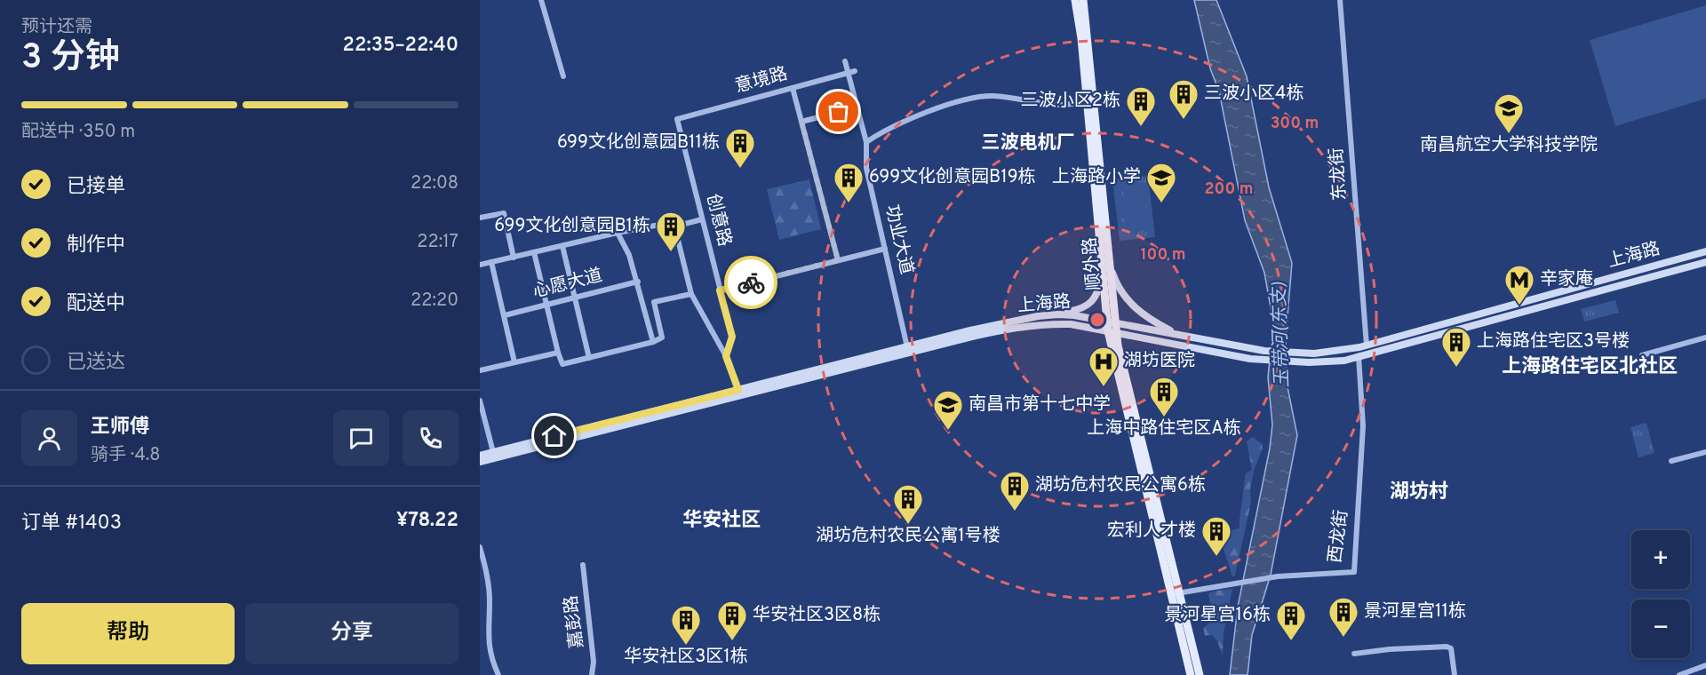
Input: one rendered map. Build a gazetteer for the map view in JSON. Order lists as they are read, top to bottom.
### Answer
{
  "streets": {
    "main road": ["上海路", "顺外路"],
    "street": [
      "意境路",
      "东龙街",
      "创意路",
      "功业大道",
      "心愿大道",
      "西龙街",
      "嘉彭路"
    ]
  },
  "crossings": [
    ["意境路", "创意路"],
    ["意境路", "功业大道"],
    ["东龙街", "上海路"],
    ["功业大道", "上海路"],
    ["上海路", "顺外路"],
    ["上海路", "西龙街"],
    ["顺外路", "西龙街"]
  ],
  "districts": [
    "三波电机厂",
    "上海路住宅区北社区",
    "湖坊村",
    "华安社区"
  ],
  "water": ["玉带河(东支)"],
  "places": {
    "building": [
      "三波小区4栋",
      "三波小区2栋",
      "699文化创意园B11栋",
      "699文化创意园B19栋",
      "699文化创意园B1栋",
      "上海路住宅区3号楼",
      "上海中路住宅区A栋",
      "湖坊危村农民公寓6栋",
      "湖坊危村农民公寓1号楼",
      "宏利人才楼",
      "景河星宫11栋",
      "华安社区3区8栋",
      "景河星宫16栋",
      "华安社区3区1栋"
    ],
    "school or university": ["南昌航空大学科技学院", "上海路小学", "南昌市第十七中学"],
    "metro station": ["辛家庵"],
    "hospital": ["湖坊医院"]
  },
  "page": {
    "heading": ["3 分钟", "预计还需", "22:35–22:40"],
    "panel": [
      "王师傅",
      "骑手 · 4.8",
      "订单 #1403",
      "¥78.22"
    ],
    "bar": "配送中 · 350 m",
    "list": [
      ["已接单", "22:08"],
      ["制作中", "22:17"],
      ["配送中", "22:20"],
      "已送达"
    ],
    "map_buttons": ["+", "−"],
    "buttons": ["帮助", "分享"]
  },
  "rings": ["300 m", "200 m", "100 m"]
}
